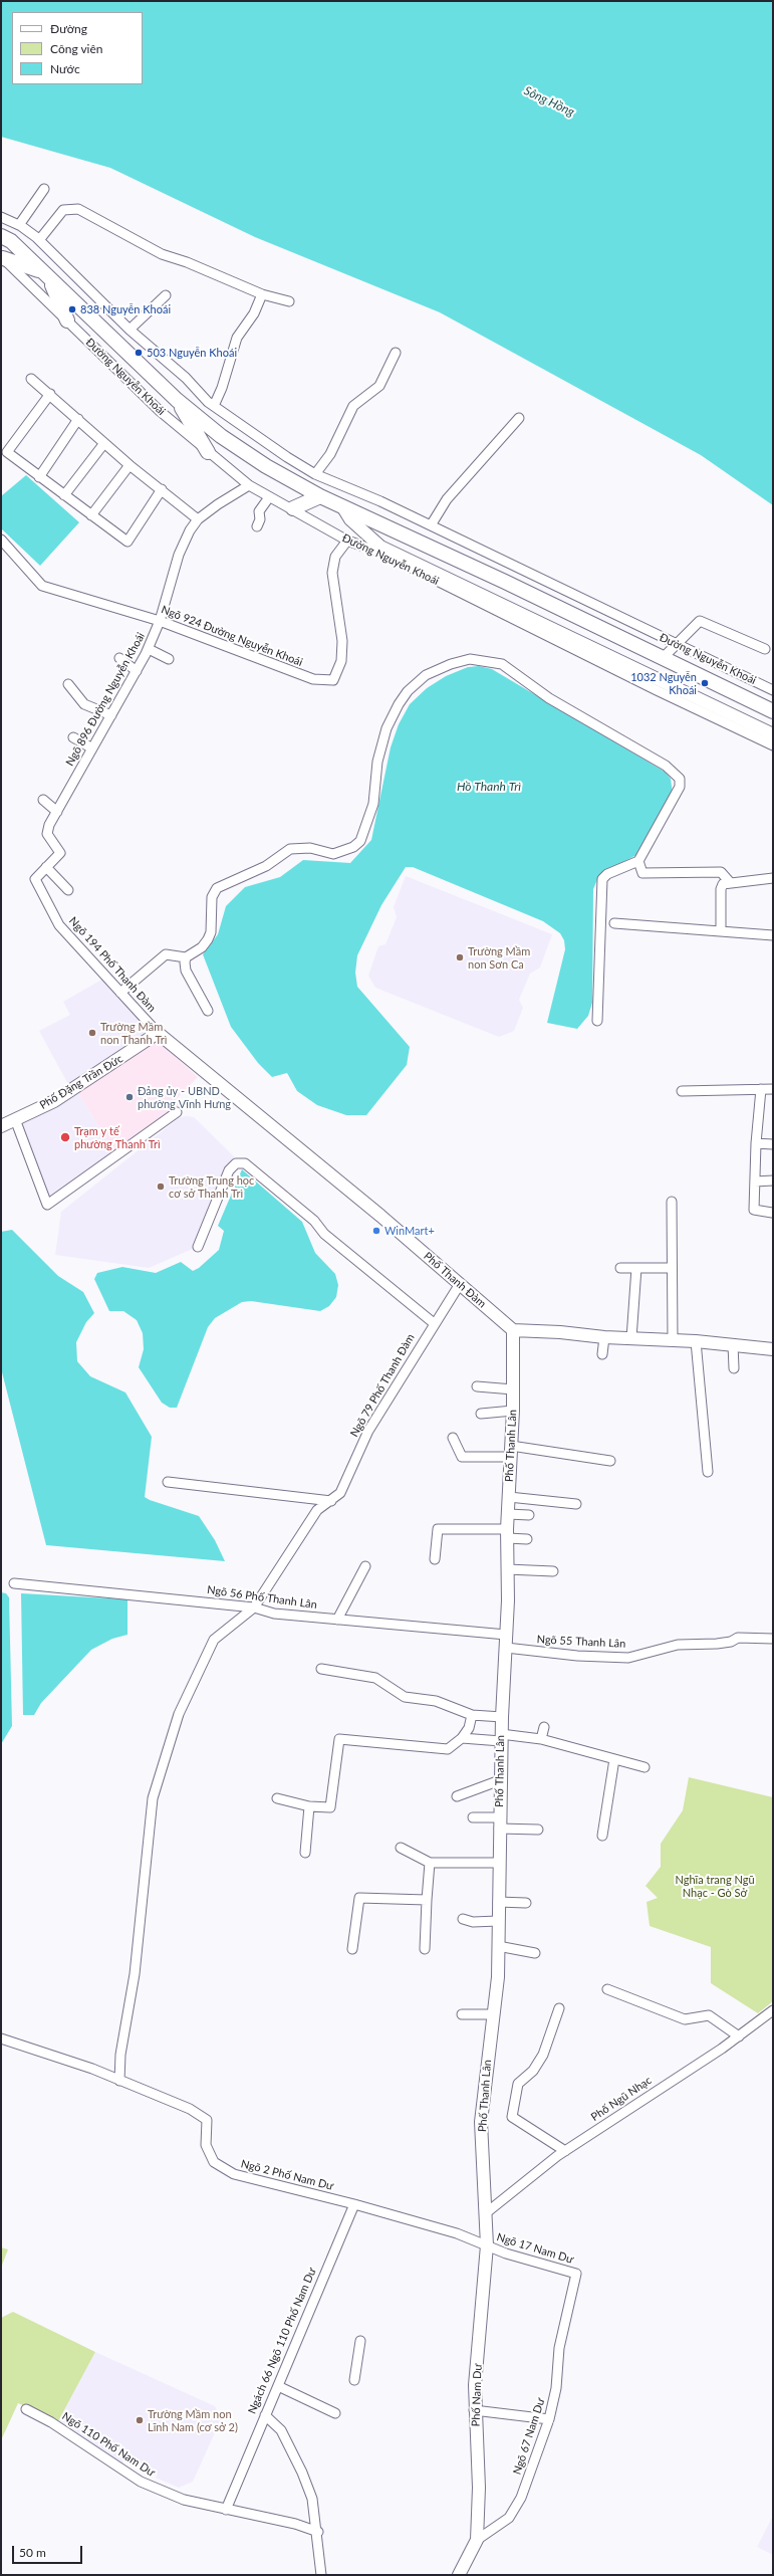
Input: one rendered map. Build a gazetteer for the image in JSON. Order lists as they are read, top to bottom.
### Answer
{
  "streets": {
    "main road": ["Đường Nguyễn Khoái"],
    "street": [
      "Ngõ 924 Đường Nguyễn Khoái",
      "Ngõ 896 Đường Nguyễn Khoái",
      "Ngõ 194 Phố Thanh Đàm",
      "Phố Đặng Trần Đức",
      "Phố Thanh Đàm",
      "Ngõ 79 Phố Thanh Đàm",
      "Phố Thanh Lân",
      "Ngõ 56 Phố Thanh Lân",
      "Ngõ 55 Thanh Lân",
      "Phố Ngũ Nhạc",
      "Ngõ 2 Phố Nam Dư",
      "Ngõ 17 Nam Dư",
      "Ngách 66 Ngõ 110 Phố Nam Dư",
      "Phố Nam Dư",
      "Ngõ 67 Nam Dư",
      "Ngõ 110 Phố Nam Dư"
    ]
  },
  "crossings": [
    ["Đường Nguyễn Khoái", "Ngõ 924 Đường Nguyễn Khoái"],
    ["Đường Nguyễn Khoái", "Ngõ 896 Đường Nguyễn Khoái"],
    ["Ngõ 924 Đường Nguyễn Khoái", "Ngõ 896 Đường Nguyễn Khoái"],
    ["Ngõ 896 Đường Nguyễn Khoái", "Ngõ 194 Phố Thanh Đàm"],
    ["Ngõ 194 Phố Thanh Đàm", "Phố Đặng Trần Đức"],
    ["Ngõ 194 Phố Thanh Đàm", "Phố Thanh Đàm"],
    ["Phố Đặng Trần Đức", "Phố Thanh Đàm"],
    ["Phố Thanh Đàm", "Ngõ 79 Phố Thanh Đàm"],
    ["Phố Thanh Đàm", "Phố Thanh Lân"],
    ["Ngõ 79 Phố Thanh Đàm", "Ngõ 56 Phố Thanh Lân"],
    ["Ngõ 79 Phố Thanh Đàm", "Ngõ 2 Phố Nam Dư"],
    ["Phố Thanh Lân", "Ngõ 56 Phố Thanh Lân"],
    ["Phố Thanh Lân", "Ngõ 55 Thanh Lân"],
    ["Phố Thanh Lân", "Phố Ngũ Nhạc"],
    ["Phố Thanh Lân", "Phố Nam Dư"],
    ["Phố Ngũ Nhạc", "Phố Nam Dư"],
    ["Ngõ 2 Phố Nam Dư", "Ngõ 17 Nam Dư"],
    ["Ngõ 2 Phố Nam Dư", "Ngách 66 Ngõ 110 Phố Nam Dư"],
    ["Ngõ 17 Nam Dư", "Ngách 66 Ngõ 110 Phố Nam Dư"],
    ["Ngõ 17 Nam Dư", "Phố Nam Dư"],
    ["Ngõ 17 Nam Dư", "Ngõ 67 Nam Dư"],
    ["Ngách 66 Ngõ 110 Phố Nam Dư", "Ngõ 110 Phố Nam Dư"],
    ["Phố Nam Dư", "Ngõ 67 Nam Dư"]
  ],
  "water": ["Sông Hồng", "Hồ Thanh Trì"],
  "parks": ["Nghĩa trang Ngũ Nhạc - Gò Sở"],
  "places": [
    "838 Nguyễn Khoái",
    "503 Nguyễn Khoái",
    "1032 Nguyễn Khoái",
    "Trường Mầm non Sơn Ca",
    "Trường Mầm non Thanh Trì",
    "Đảng ủy - UBND phường Vĩnh Hưng",
    "Trạm y tế phường Thanh Trì",
    "Trường Trung học cơ sở Thanh Trì",
    "WinMart+",
    "Trường Mầm non Lĩnh Nam (cơ sở 2)"
  ],
  "legend": ["Đường", "Công viên", "Nước"],
  "scale_bar": "50 m"
}
